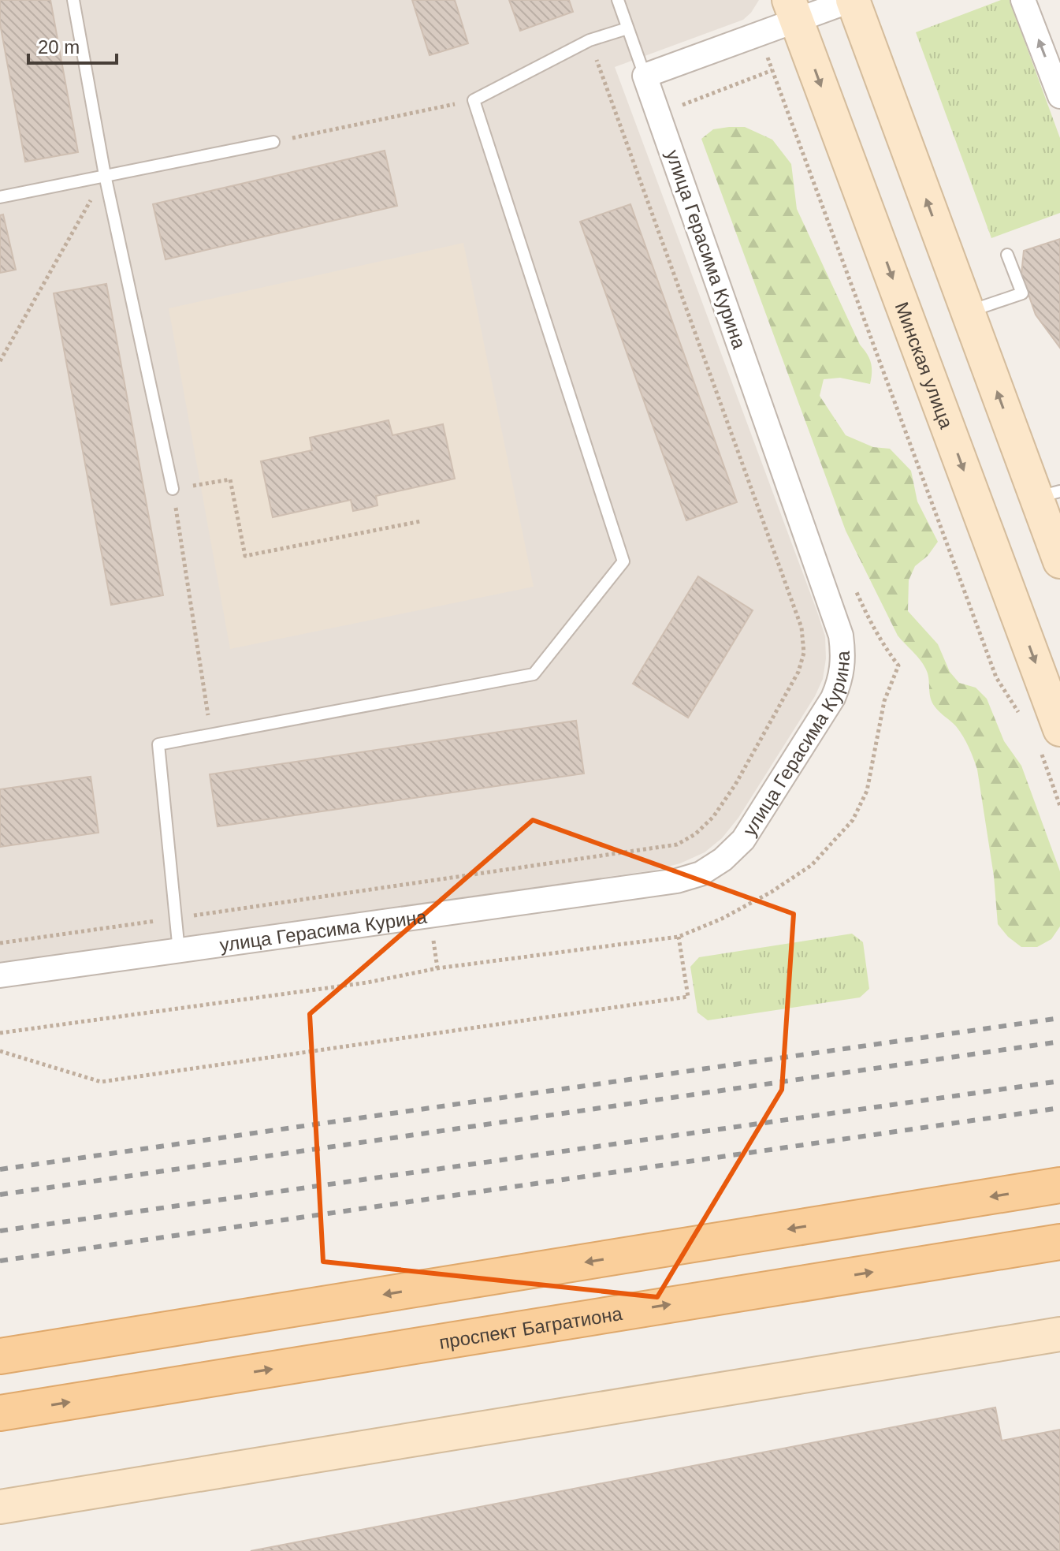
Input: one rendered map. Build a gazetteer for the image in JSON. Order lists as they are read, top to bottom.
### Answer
{
  "streets": {
    "main road": ["Минская улица", "проспект Багратиона"],
    "street": ["улица Герасима Курина"]
  },
  "scale_bar": "20 m"
}
